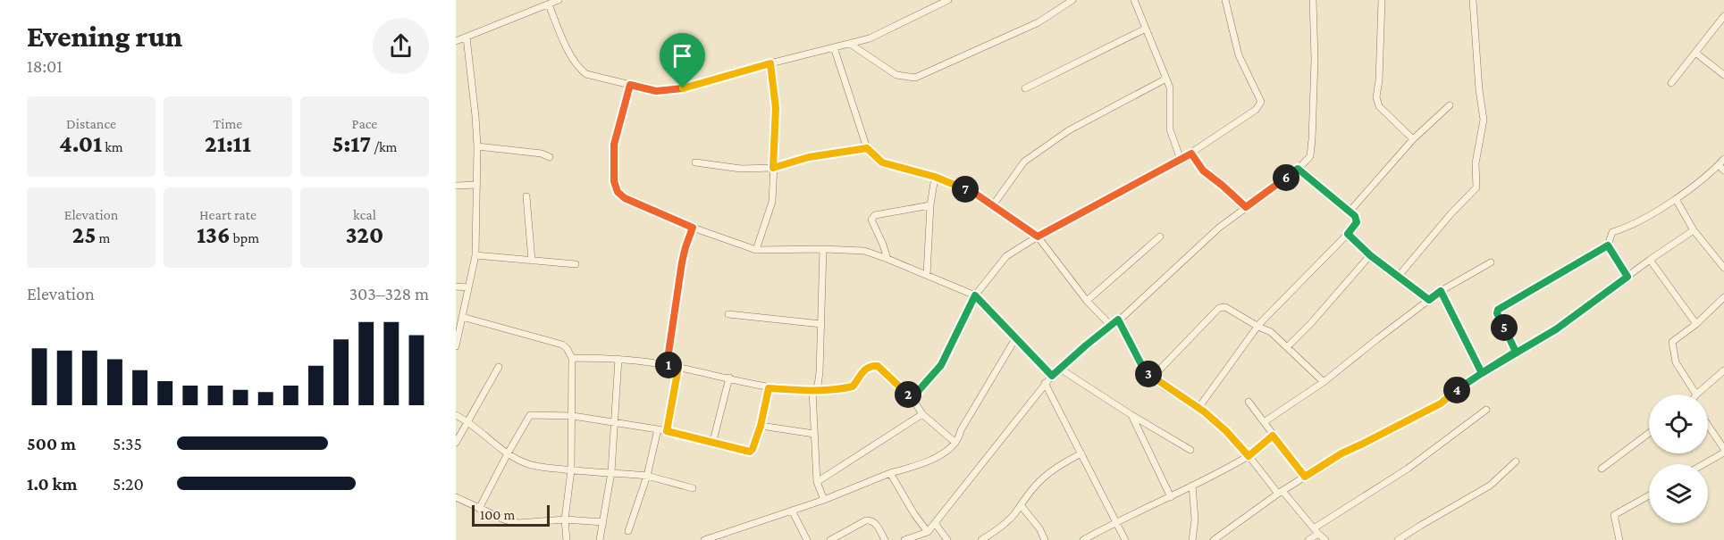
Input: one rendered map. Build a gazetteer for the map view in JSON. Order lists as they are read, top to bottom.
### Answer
{
  "scale_bar": "100 m",
  "page": {
    "heading": ["Evening run", "18:01"],
    "stats": [
      ["Distance", "4.01 km"],
      ["Time", "21:11"],
      ["Pace", "5:17 /km"],
      ["Elevation", "25 m"],
      ["Heart rate", "136 bpm"],
      ["kcal", "320"]
    ],
    "pins": [
      "6",
      "7",
      "5",
      "1",
      "3",
      "4",
      "2"
    ],
    "chart": ["Elevation", "303–328 m"],
    "list": [
      {
        "name": "500 m",
        "note": "5:35"
      },
      {
        "name": "1.0 km",
        "note": "5:20"
      }
    ],
    "scale": "100 m"
  }
}
